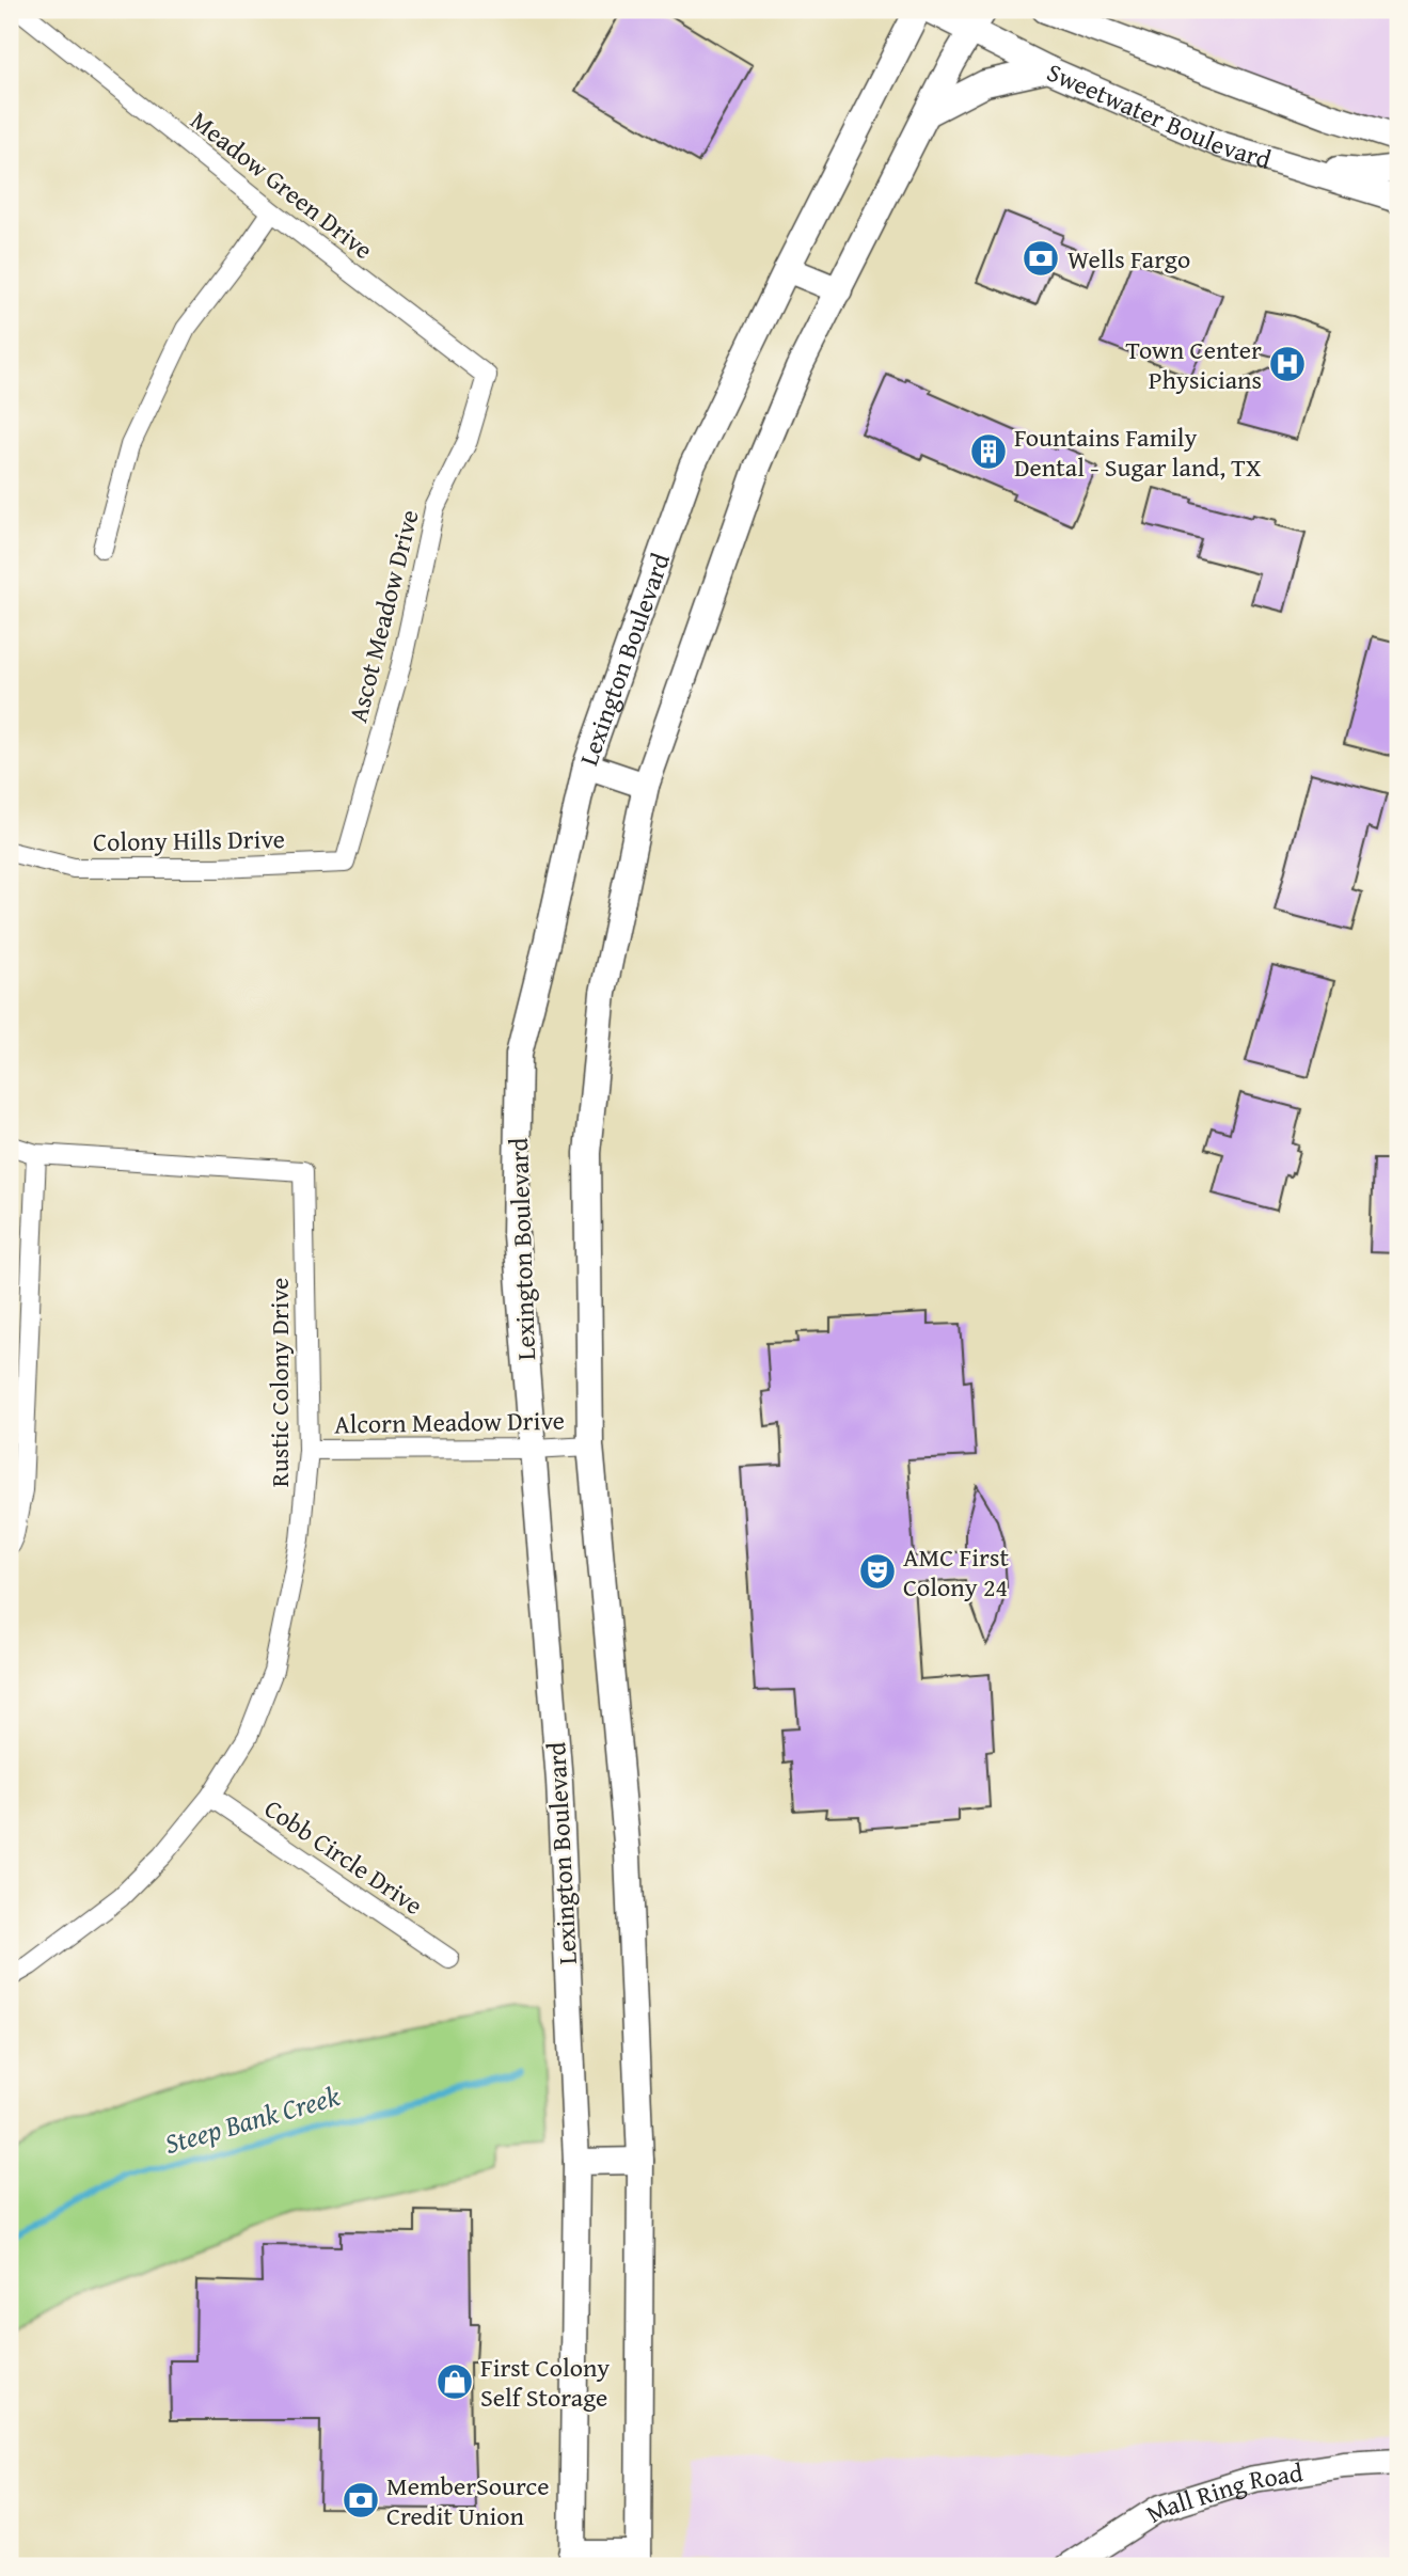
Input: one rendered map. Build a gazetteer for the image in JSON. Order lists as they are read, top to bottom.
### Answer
{
  "streets": {
    "main road": ["Sweetwater Boulevard", "Lexington Boulevard", "Mall Ring Road"],
    "street": [
      "Meadow Green Drive",
      "Ascot Meadow Drive",
      "Colony Hills Drive",
      "Rustic Colony Drive",
      "Alcorn Meadow Drive",
      "Cobb Circle Drive"
    ]
  },
  "crossings": [
    ["Meadow Green Drive", "Ascot Meadow Drive"],
    ["Ascot Meadow Drive", "Colony Hills Drive"],
    ["Lexington Boulevard", "Alcorn Meadow Drive"],
    ["Rustic Colony Drive", "Alcorn Meadow Drive"],
    ["Rustic Colony Drive", "Cobb Circle Drive"]
  ],
  "water": ["Steep Bank Creek"],
  "places": {
    "bank": ["Wells Fargo", "MemberSource Credit Union"],
    "hospital": ["Town Center Physicians"],
    "building": ["Fountains Family Dental - Sugar land, TX"],
    "theatre": ["AMC First Colony 24"],
    "shop": ["First Colony Self Storage"]
  }
}
